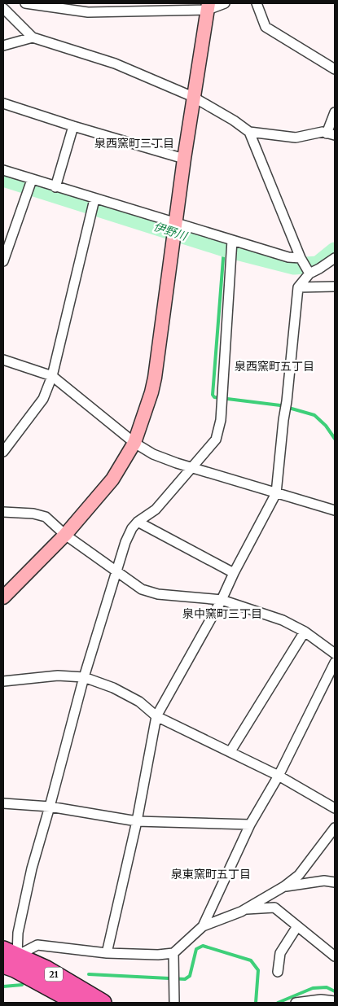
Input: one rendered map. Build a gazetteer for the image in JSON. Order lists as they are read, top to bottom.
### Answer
{
  "streets": {
    "highway": ["21"]
  },
  "districts": [
    "泉西窯町三丁目",
    "泉西窯町五丁目",
    "泉中窯町三丁目",
    "泉東窯町五丁目"
  ],
  "water": ["伊野川"]
}
